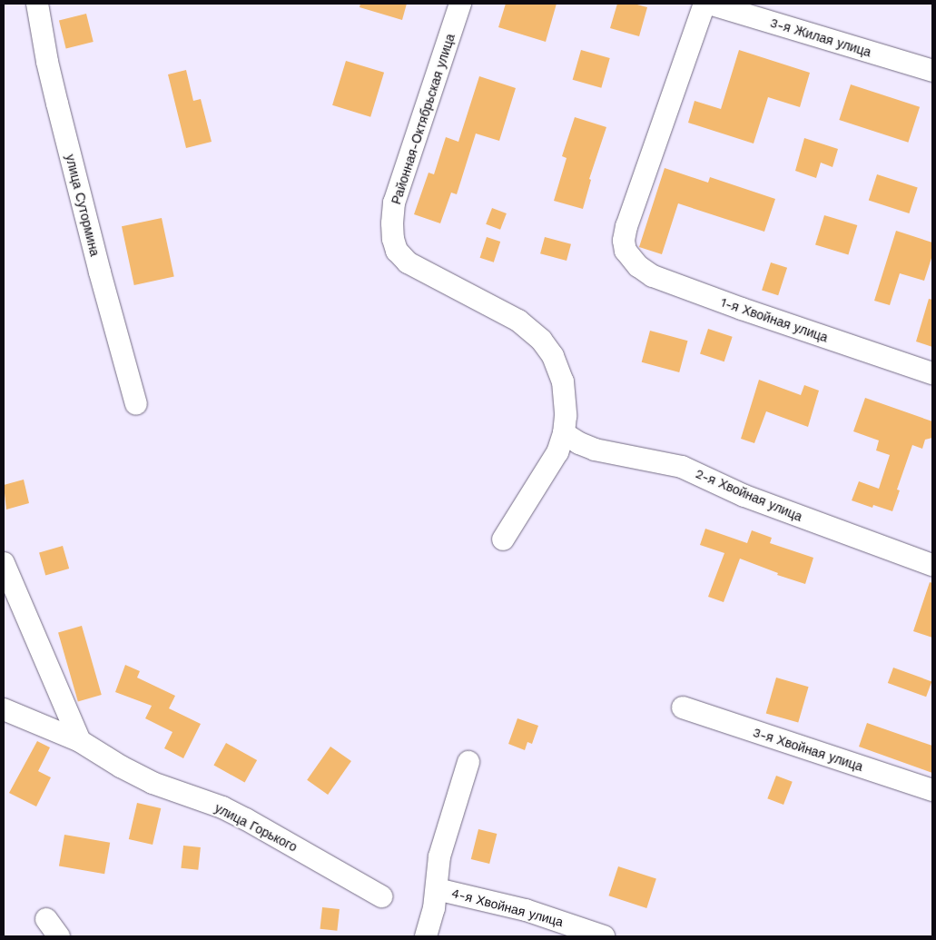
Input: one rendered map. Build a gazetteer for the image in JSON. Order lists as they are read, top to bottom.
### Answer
{
  "streets": {
    "street": [
      "3-я Жилая улица",
      "Районная-Октябрьская улица",
      "улица Сутормина",
      "1-я Хвойная улица",
      "2-я Хвойная улица",
      "3-я Хвойная улица",
      "улица Горького",
      "4-я Хвойная улица"
    ]
  },
  "crossings": [
    ["Районная-Октябрьская улица", "2-я Хвойная улица"]
  ]
}
